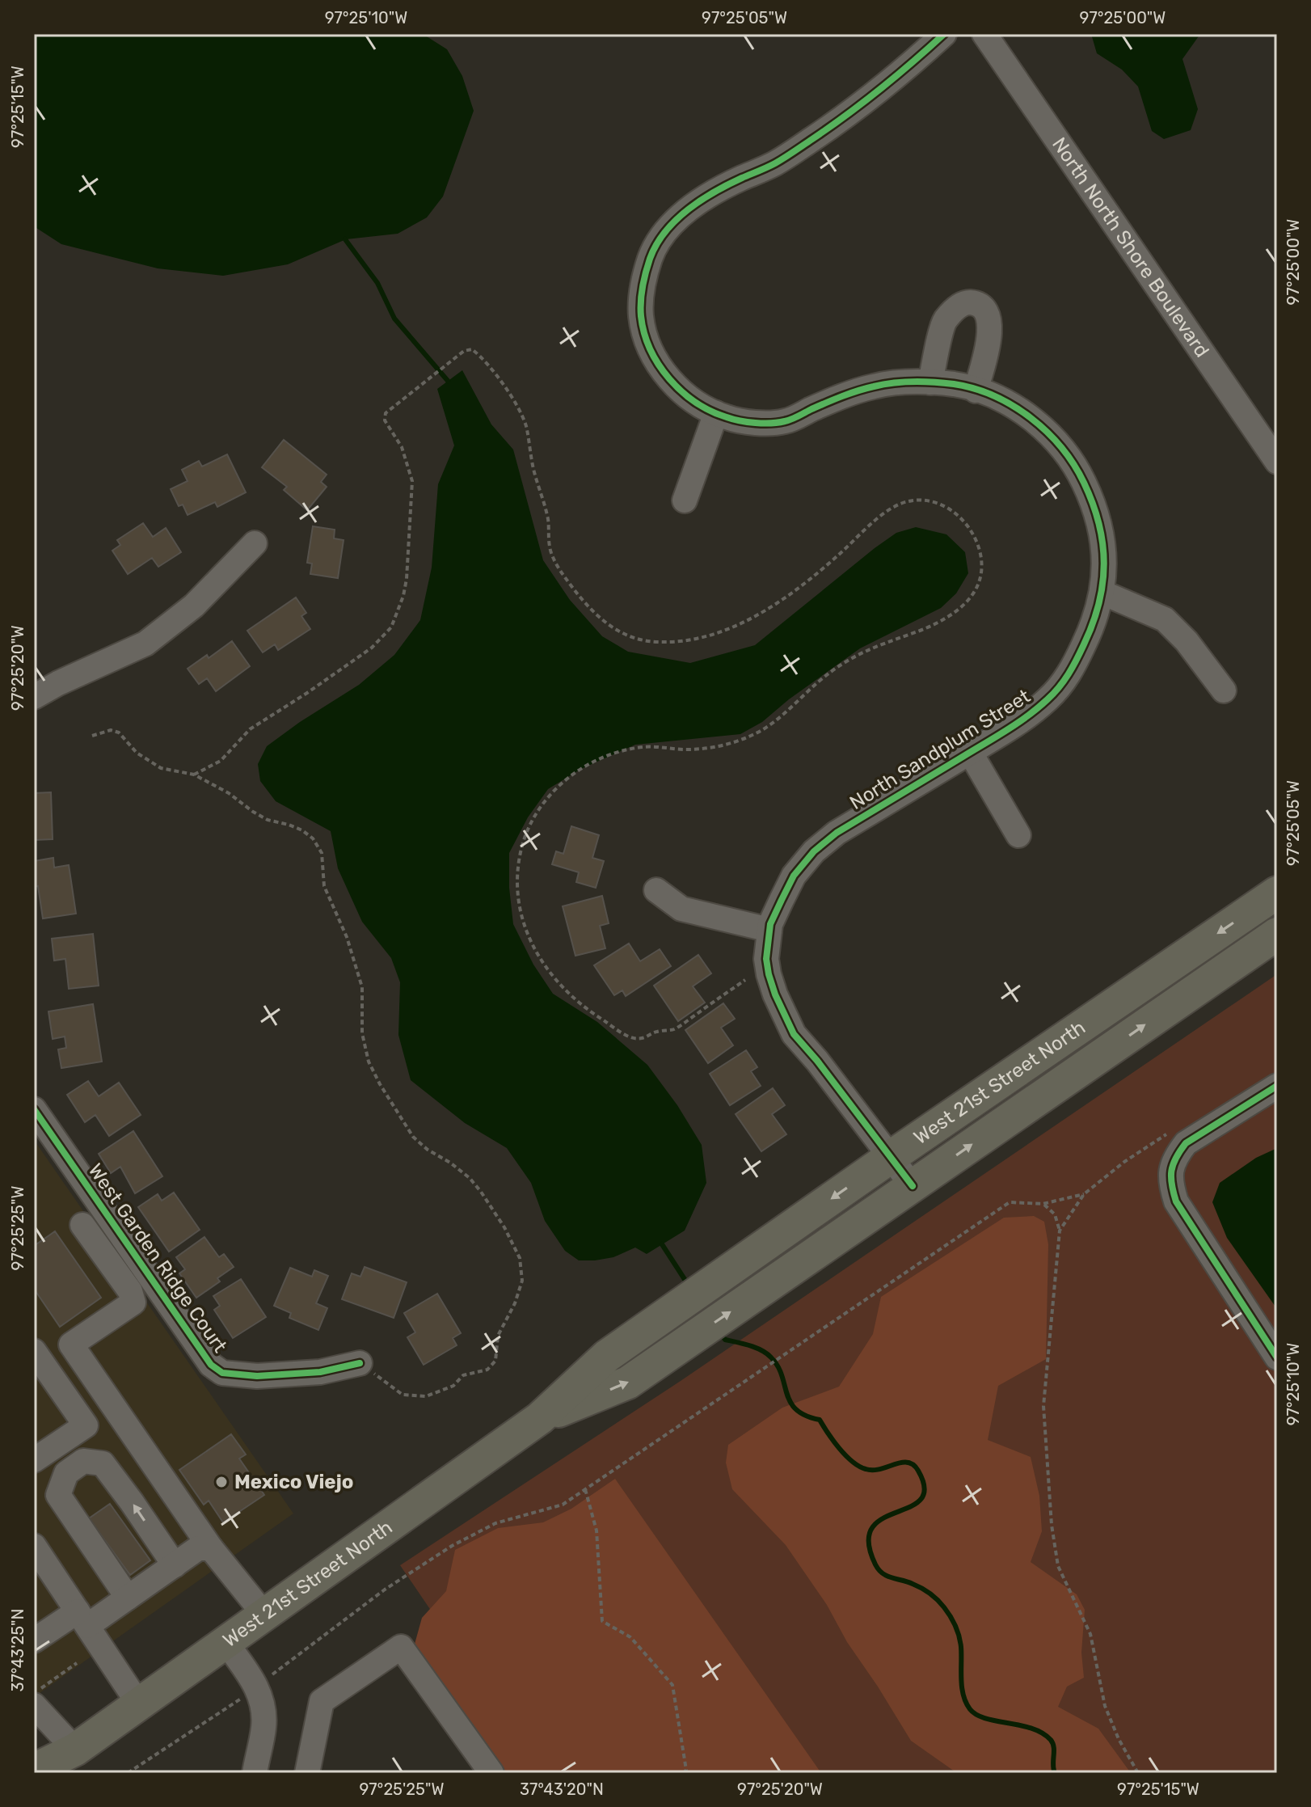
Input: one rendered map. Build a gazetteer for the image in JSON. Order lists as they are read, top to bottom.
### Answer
{
  "streets": {
    "main road": ["West 21st Street North"],
    "street": ["North North Shore Boulevard", "North Sandplum Street", "West Garden Ridge Court"]
  },
  "crossings": [
    ["North Sandplum Street", "West 21st Street North"]
  ],
  "places": ["Mexico Viejo"],
  "coordinates": [
    "97°25'10\"W",
    "97°25'05\"W",
    "97°25'00\"W",
    "97°25'15\"W",
    "97°25'20\"W",
    "97°25'25\"W",
    "37°43'25\"N",
    "37°43'20\"N"
  ]
}
